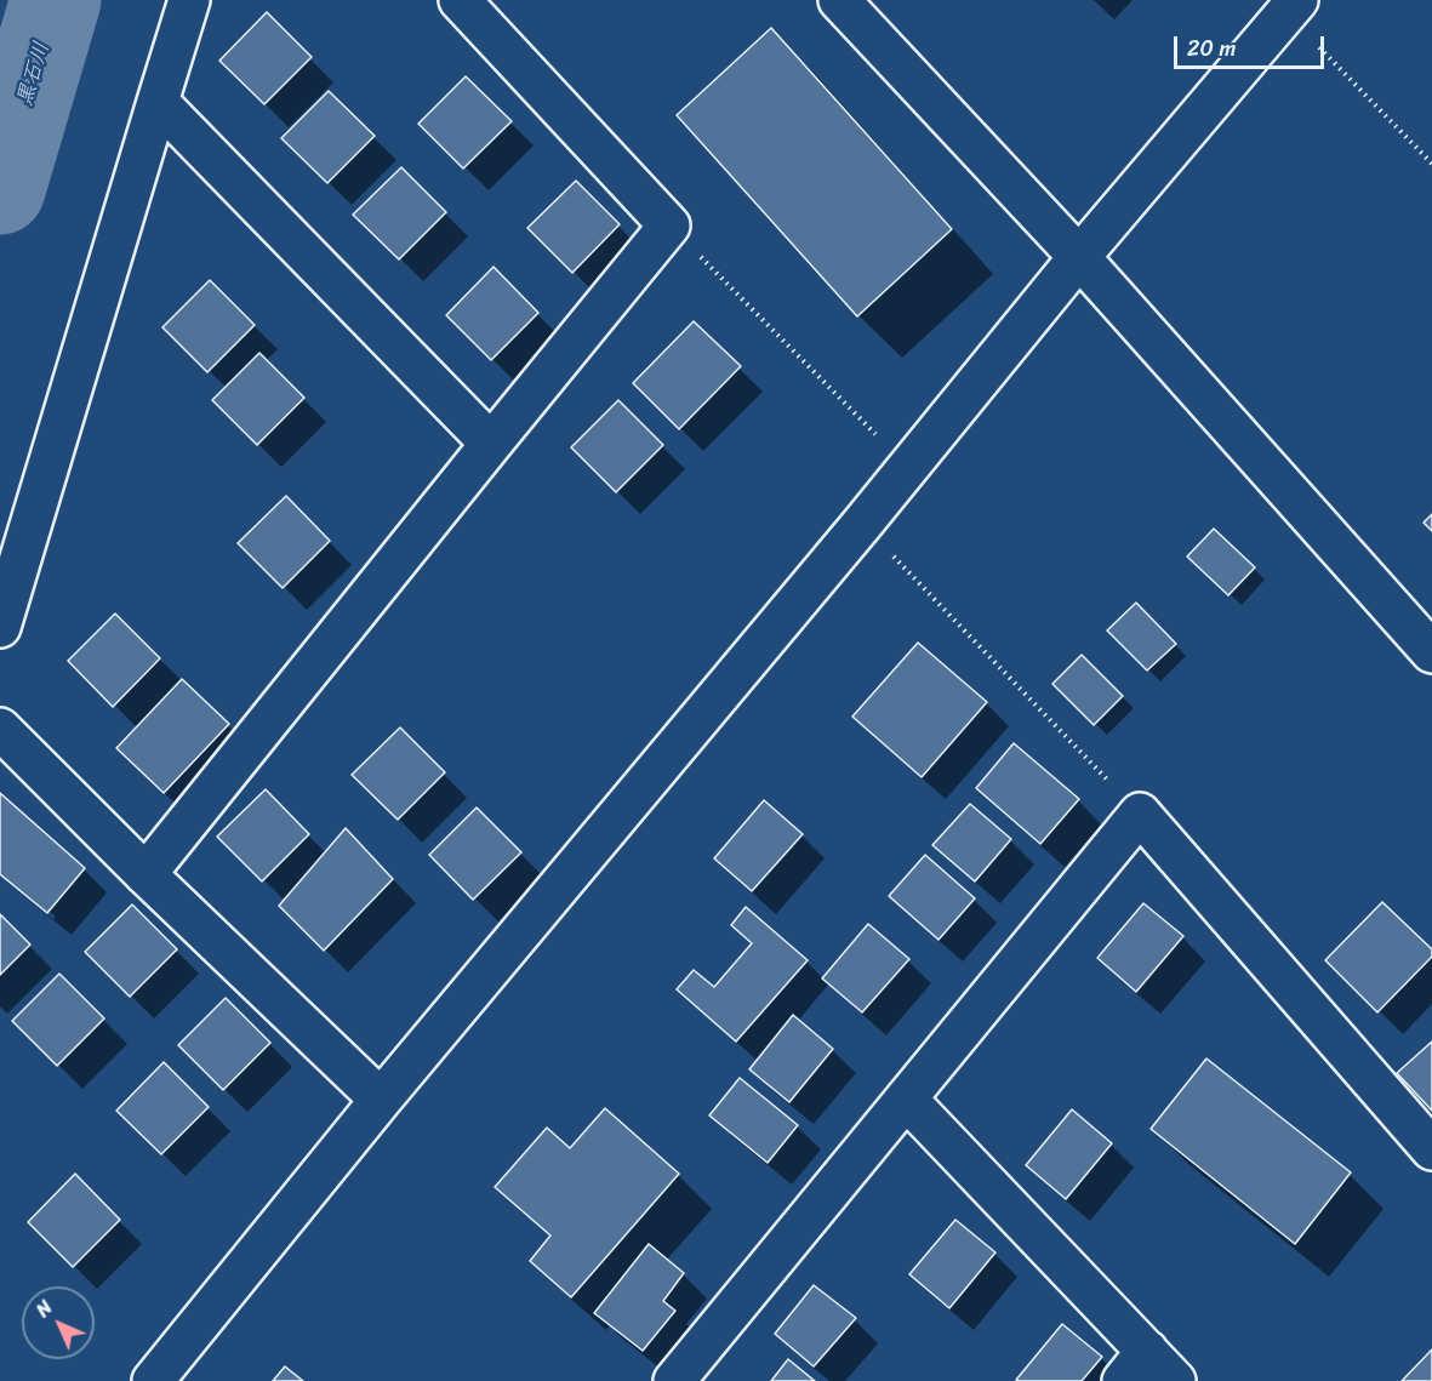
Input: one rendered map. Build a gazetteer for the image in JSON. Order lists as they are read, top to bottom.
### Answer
{
  "water": ["黒石川"],
  "scale_bar": "20 m",
  "north": "top left"
}
